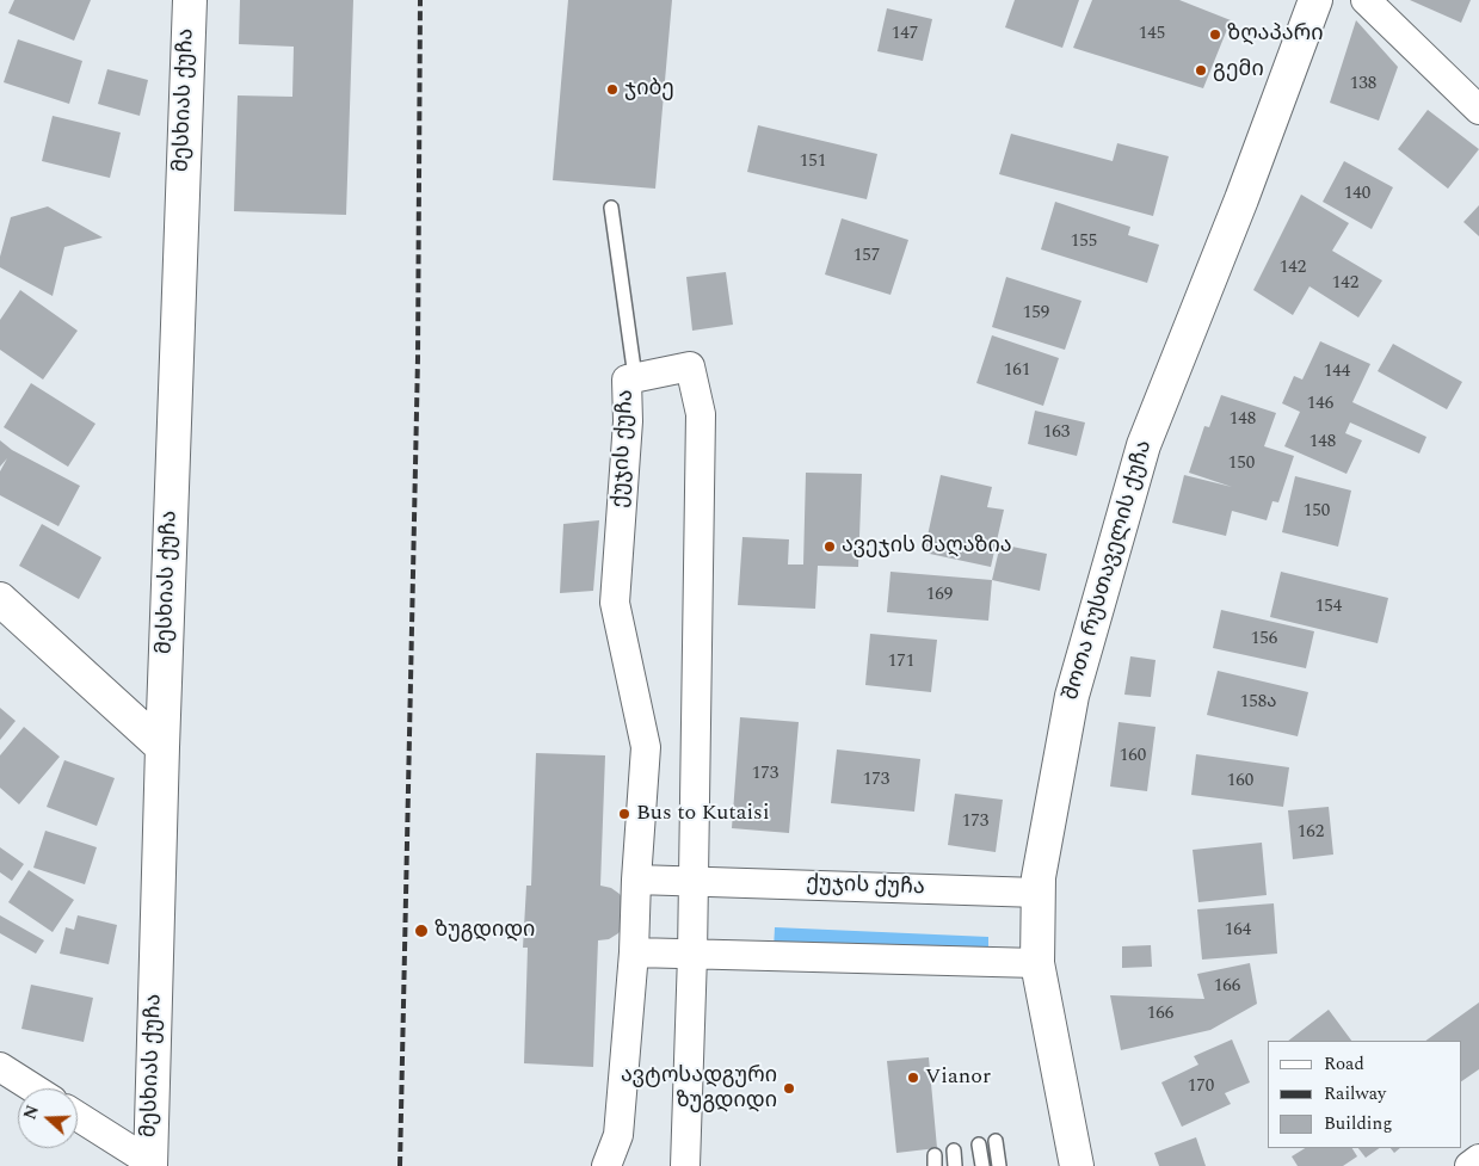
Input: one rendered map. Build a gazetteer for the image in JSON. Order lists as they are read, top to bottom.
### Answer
{
  "streets": {
    "street": ["მესხიას ქუჩა", "ქუჯის ქუჩა", "შოთა რუსთაველის ქუჩა"]
  },
  "crossings": [
    ["ქუჯის ქუჩა", "შოთა რუსთაველის ქუჩა"]
  ],
  "places": [
    "ზღაპარი",
    "გემი",
    "ჯიბე",
    "ავეჯის მაღაზია",
    "Bus to Kutaisi",
    "ზუგდიდი",
    "Vianor",
    "ავტოსადგური ზუგდიდი"
  ],
  "house_numbers": [
    "147",
    "145",
    "138",
    "151",
    "140",
    "155",
    "157",
    "142",
    "142",
    "159",
    "161",
    "144",
    "146",
    "148",
    "163",
    "148",
    "150",
    "150",
    "169",
    "154",
    "156",
    "171",
    "158ა",
    "160",
    "173",
    "173",
    "160",
    "173",
    "162",
    "164",
    "166",
    "166",
    "170"
  ],
  "legend": ["Road", "Railway", "Building"],
  "north": "left"
}
